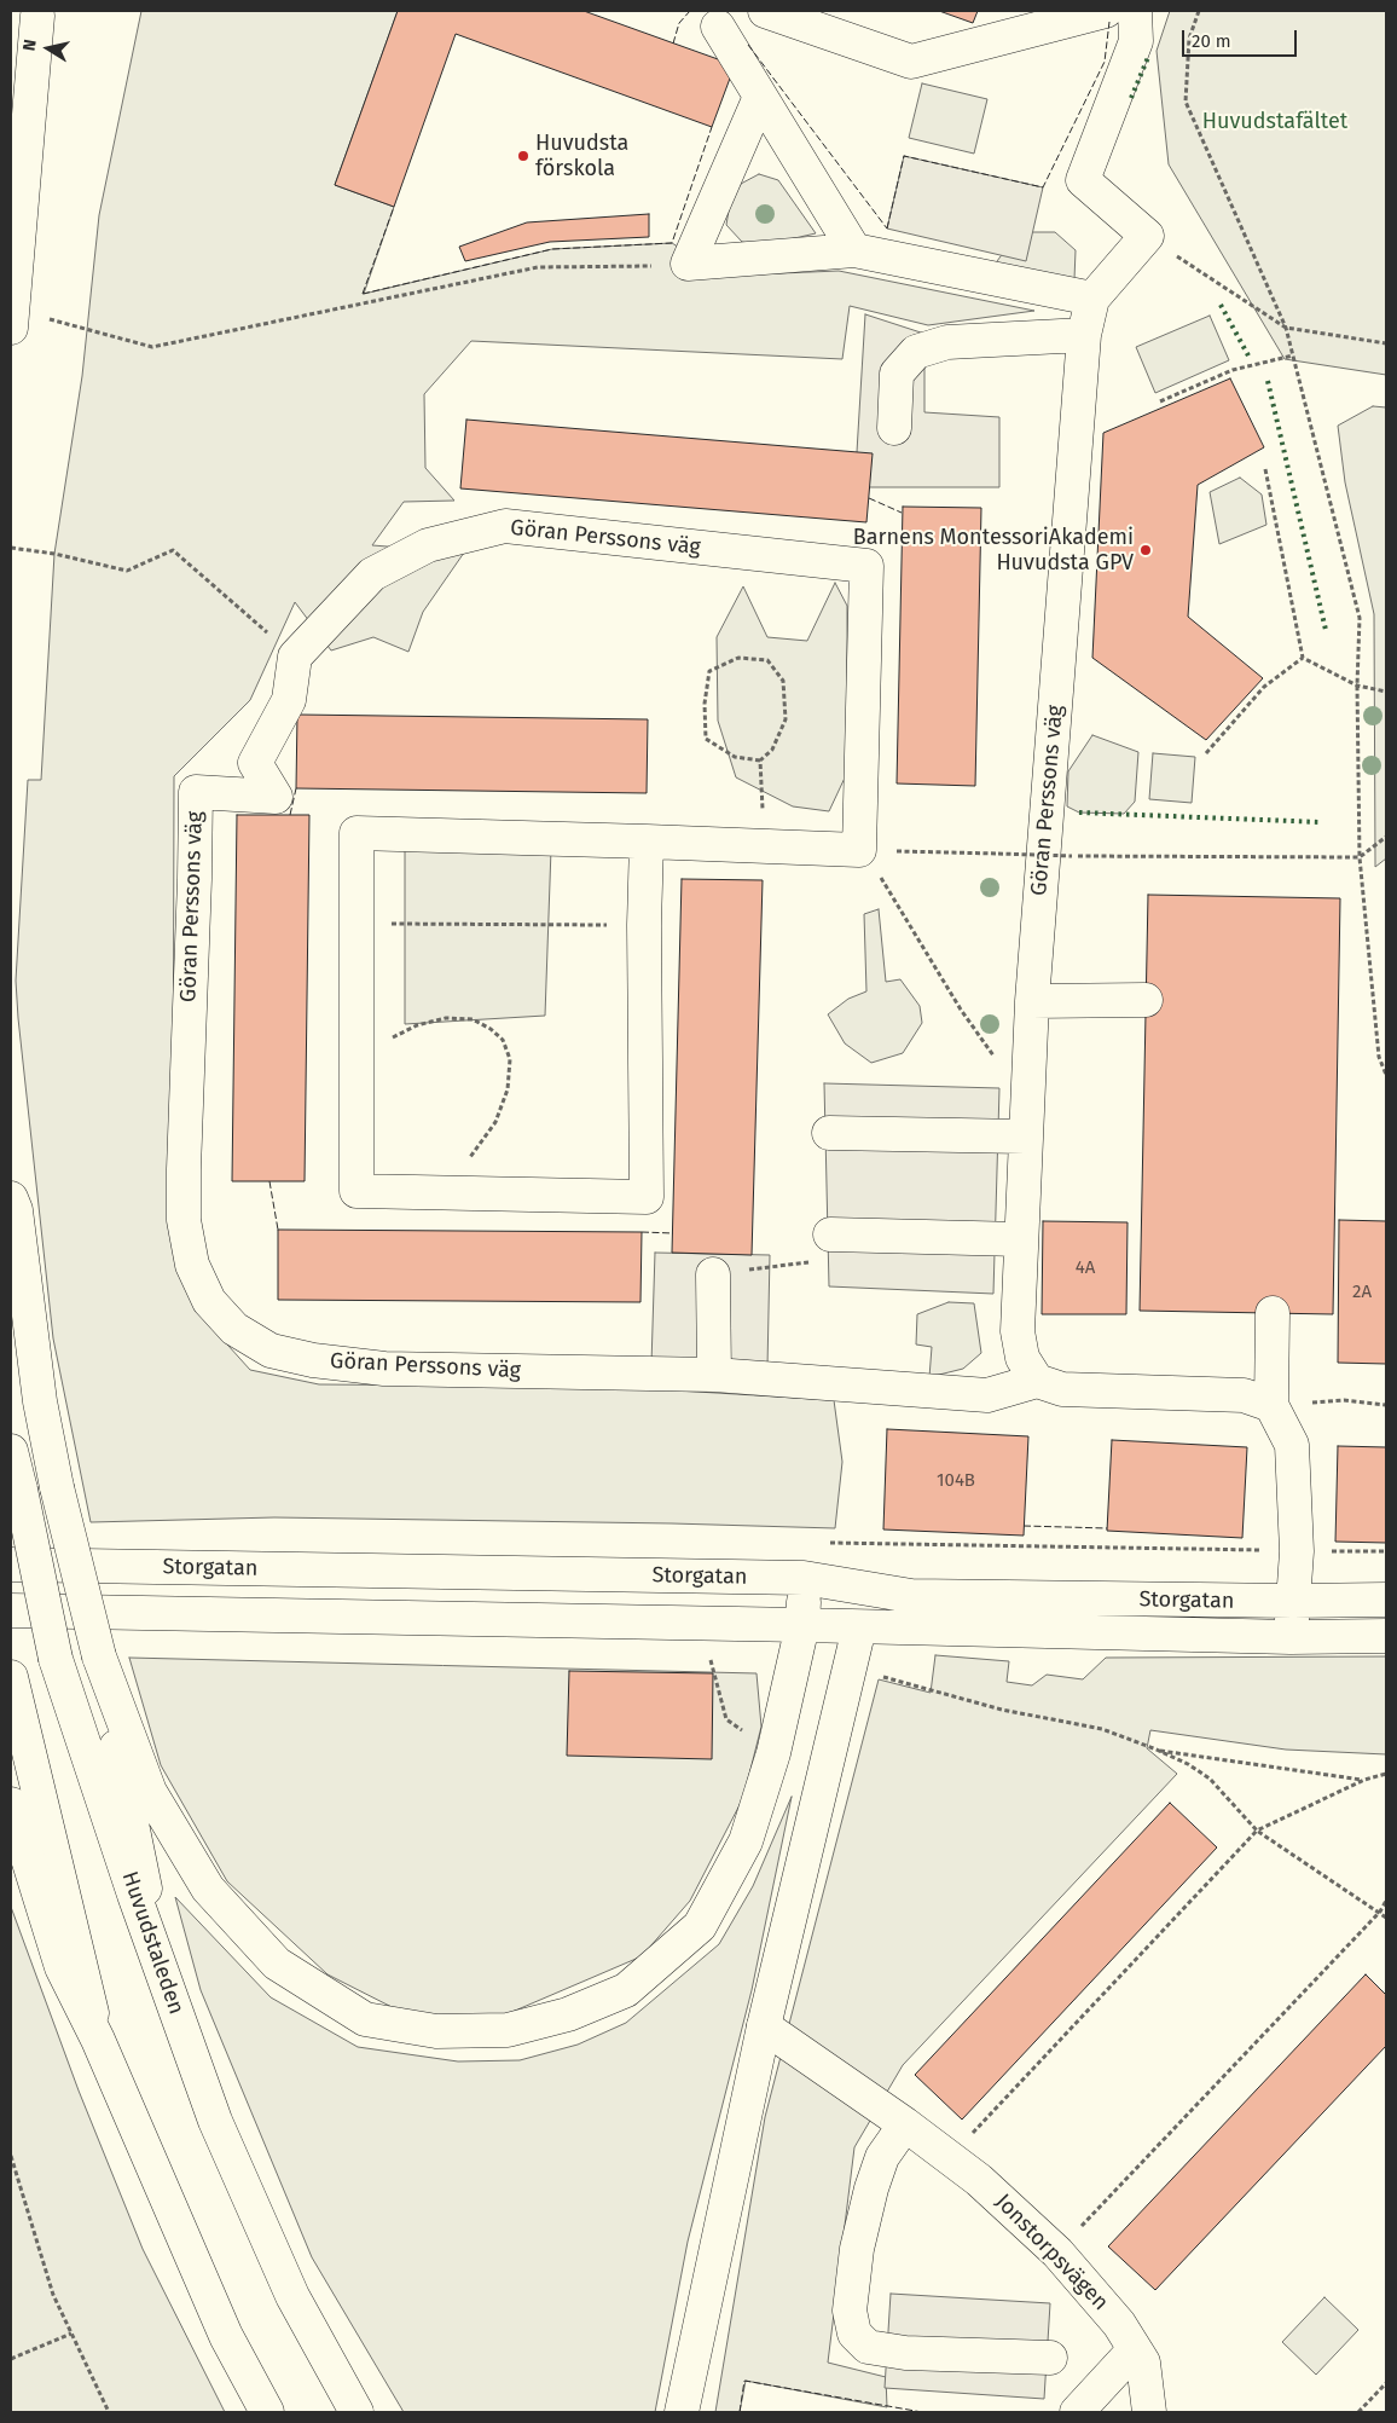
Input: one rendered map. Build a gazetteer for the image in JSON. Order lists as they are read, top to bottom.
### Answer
{
  "streets": {
    "street": [
      "Göran Perssons väg",
      "Storgatan",
      "Huvudstaleden",
      "Jonstorpsvägen"
    ]
  },
  "parks": ["Huvudstafältet"],
  "places": ["Huvudsta förskola", "Barnens MontessoriAkademi Huvudsta GPV"],
  "house_numbers": ["4A", "2A", "104B"],
  "scale_bar": "20 m",
  "north": "left"
}
